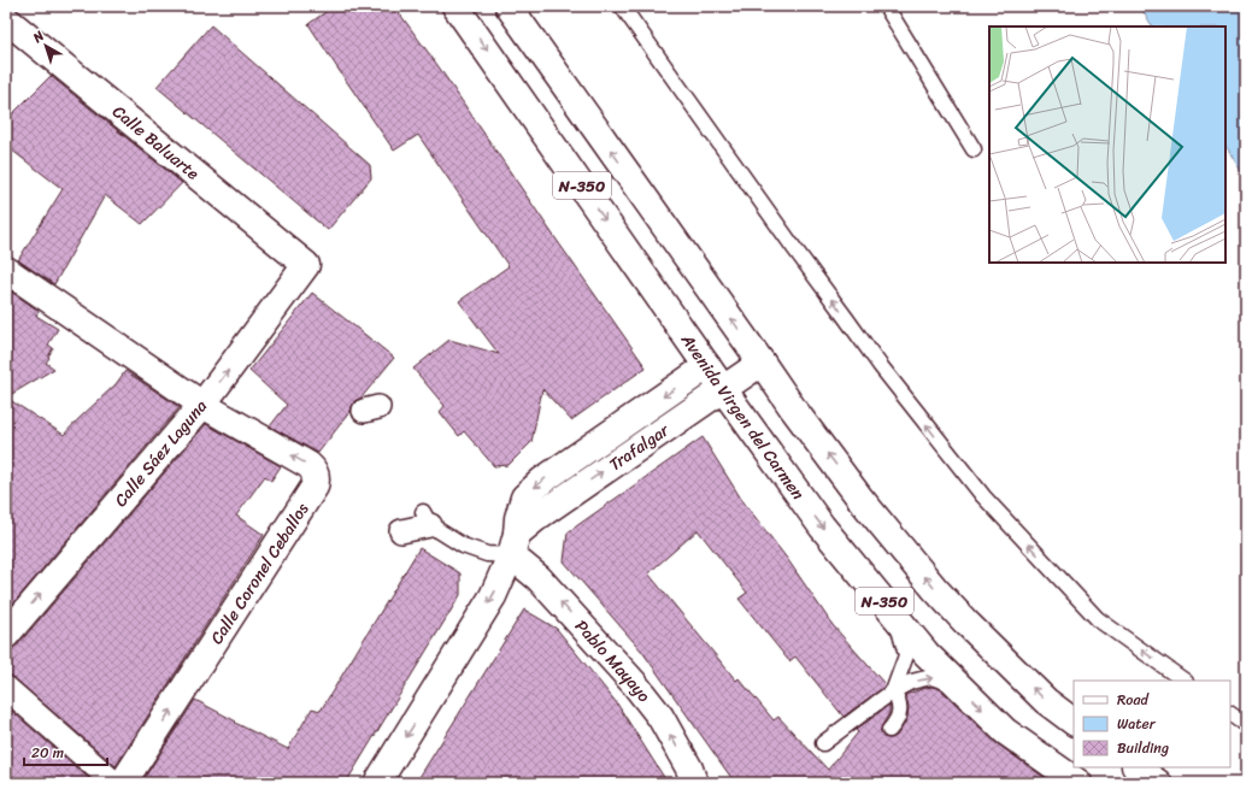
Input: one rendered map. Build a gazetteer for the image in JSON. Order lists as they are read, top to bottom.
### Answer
{
  "streets": {
    "main road": [
      "Calle Baluarte",
      "N-350",
      "Avenida Virgen del Carmen",
      "Trafalgar",
      "Calle Sáez Laguna",
      "Calle Coronel Ceballos",
      "Pablo Mayayo"
    ]
  },
  "crossings": [
    ["Calle Baluarte", "Calle Sáez Laguna"],
    ["N-350", "Trafalgar"],
    ["Avenida Virgen del Carmen", "Trafalgar"],
    ["Trafalgar", "Pablo Mayayo"],
    ["Calle Sáez Laguna", "Calle Coronel Ceballos"]
  ],
  "one_way": ["Calle Sáez Laguna", "Pablo Mayayo"],
  "legend": ["Road", "Water", "Building"],
  "scale_bar": "20 m",
  "north": "top left"
}
